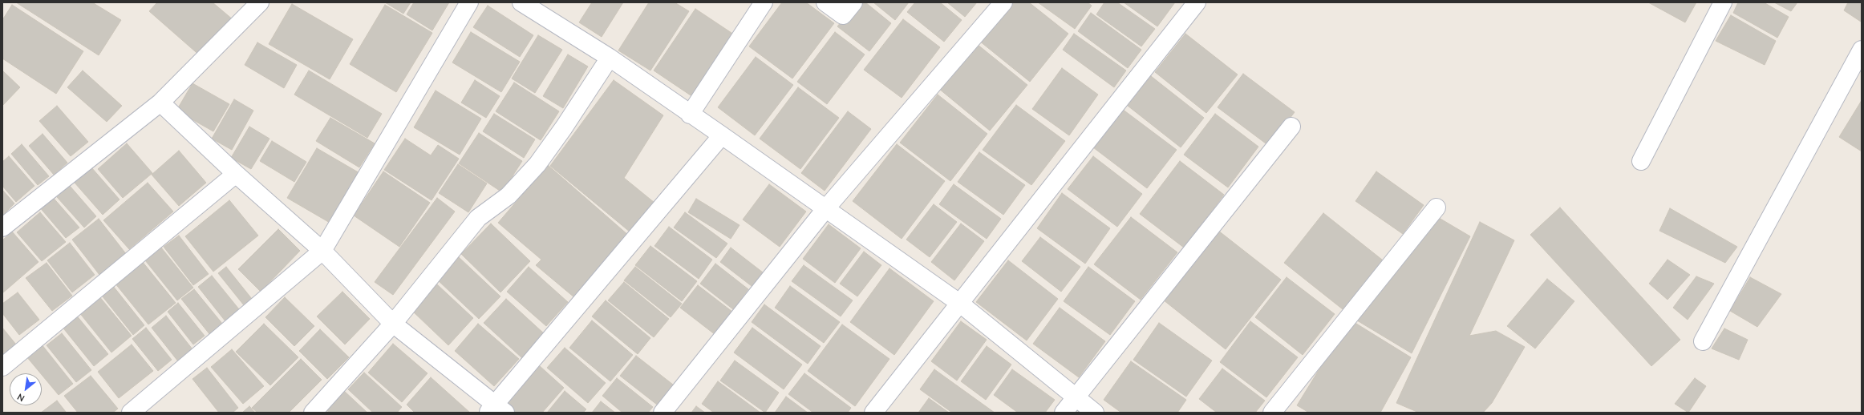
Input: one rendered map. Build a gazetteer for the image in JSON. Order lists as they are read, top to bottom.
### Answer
{
  "north": "bottom left"
}
